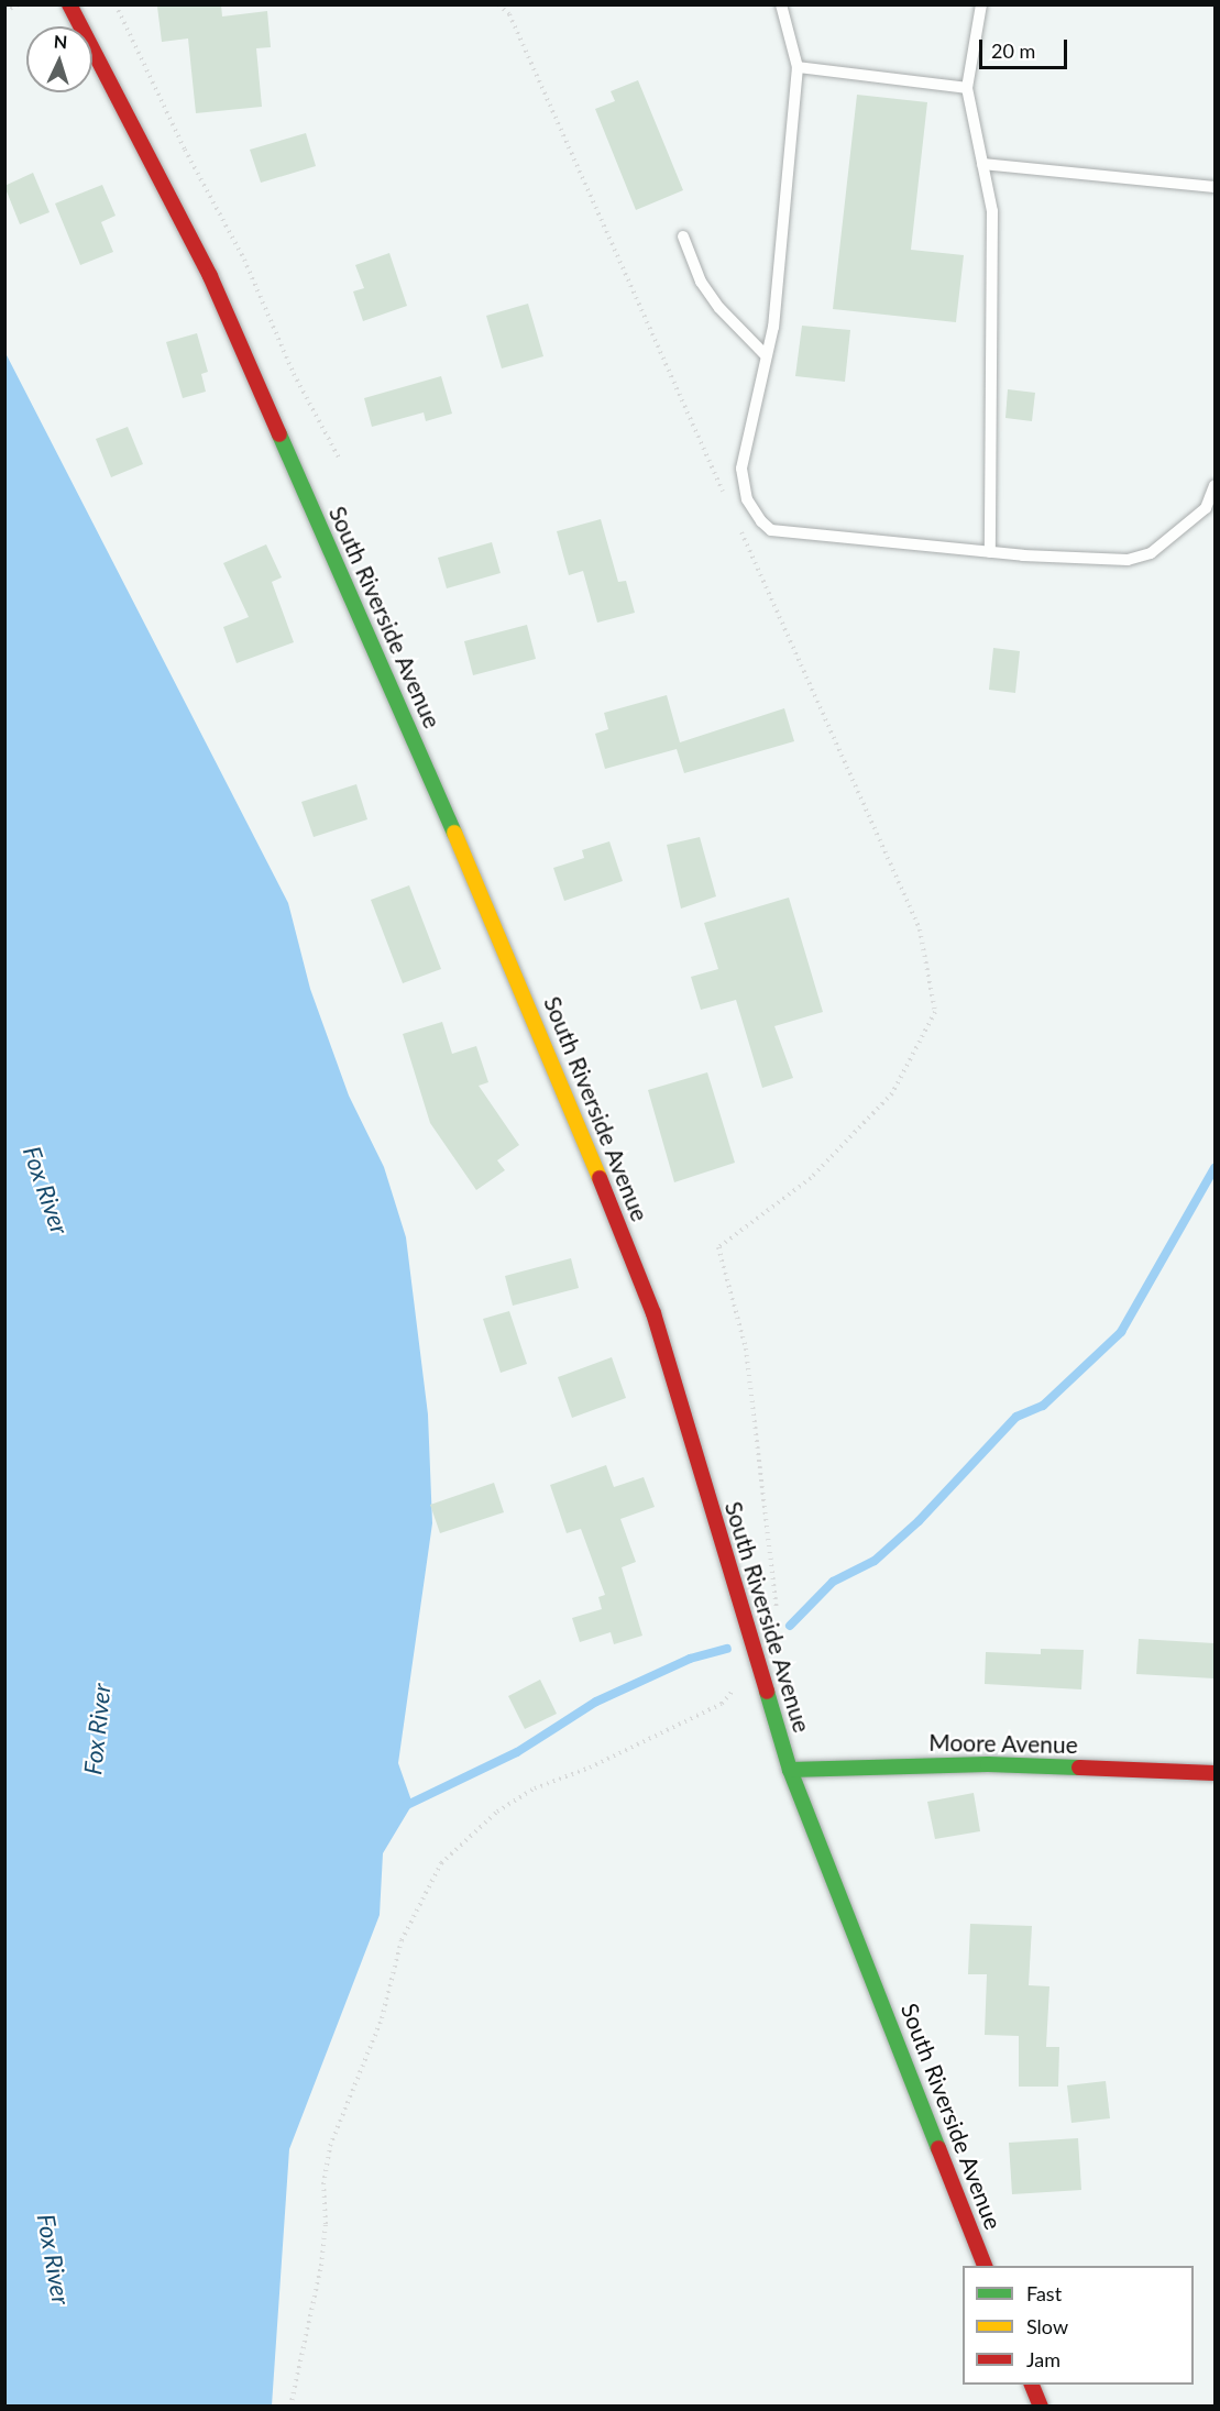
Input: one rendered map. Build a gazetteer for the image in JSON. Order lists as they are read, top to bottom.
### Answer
{
  "streets": {
    "main road": ["South Riverside Avenue", "Moore Avenue"]
  },
  "crossings": [
    ["South Riverside Avenue", "Moore Avenue"]
  ],
  "water": ["Fox River"],
  "legend": ["Fast", "Slow", "Jam"],
  "scale_bar": "20 m",
  "north": "top"
}
